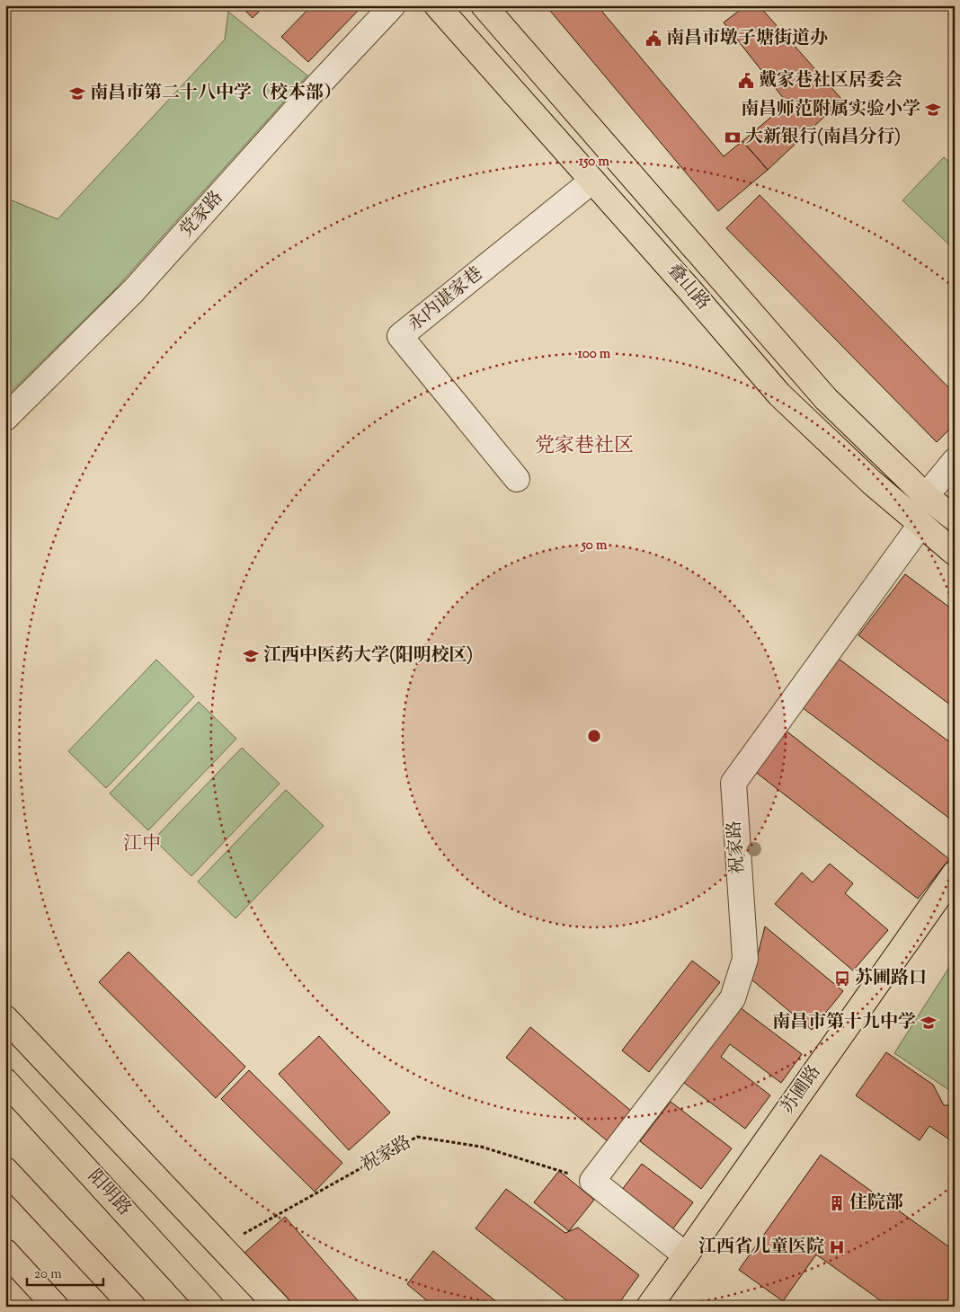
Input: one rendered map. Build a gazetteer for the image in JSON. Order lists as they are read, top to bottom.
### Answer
{
  "streets": {
    "main road": ["叠山路", "苏圃路", "阳明路"],
    "street": ["党家路", "永内谌家巷", "祝家路"]
  },
  "crossings": [
    ["叠山路", "永内谌家巷"],
    ["叠山路", "祝家路"]
  ],
  "districts": ["党家巷社区", "江中"],
  "places": {
    "public building": ["南昌市墩子塘街道办", "戴家巷社区居委会"],
    "school or university": [
      "南昌市第二十八中学（校本部）",
      "南昌师范附属实验小学",
      "江西中医药大学(阳明校区)",
      "南昌市第十九中学"
    ],
    "bank": ["大新银行(南昌分行)"],
    "bus stop": ["苏圃路口"],
    "building": ["住院部"],
    "hospital": ["江西省儿童医院"]
  },
  "scale_bar": "20 m",
  "rings": ["150 m", "100 m", "50 m"]
}
